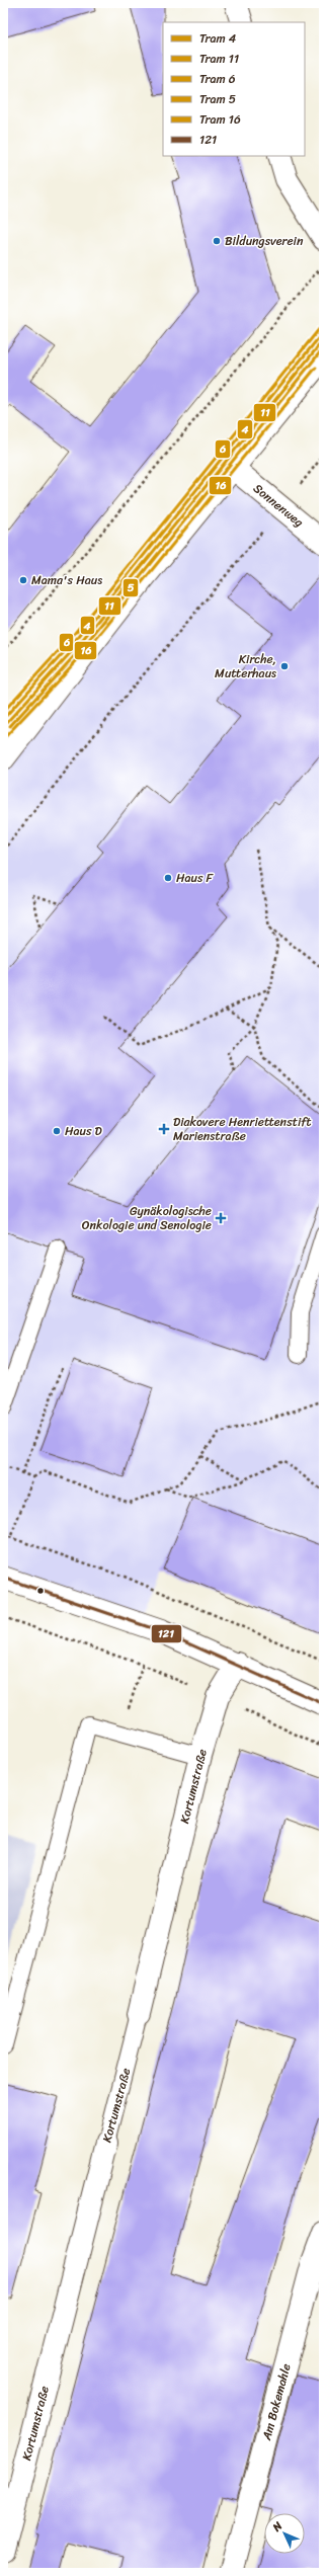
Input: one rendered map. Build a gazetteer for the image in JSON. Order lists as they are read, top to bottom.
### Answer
{
  "streets": {
    "street": ["Sonnenweg", "Kortumstraße", "Am Bokemahle"]
  },
  "places": {
    "other": [
      "Bildungsverein",
      "Mama's Haus",
      "Kirche, Mutterhaus",
      "Haus F",
      "Haus D"
    ],
    "health": ["Diakovere Henriettenstift Marienstraße", "Gynäkologische Onkologie und Senologie"]
  },
  "lines": [
    "tram line 6",
    "tram line 4",
    "tram line 11",
    "tram line 5",
    "tram line 16",
    "transit line 121"
  ],
  "legend": [
    "Tram 4",
    "Tram 11",
    "Tram 6",
    "Tram 5",
    "Tram 16",
    "121"
  ],
  "north": "top left"
}
